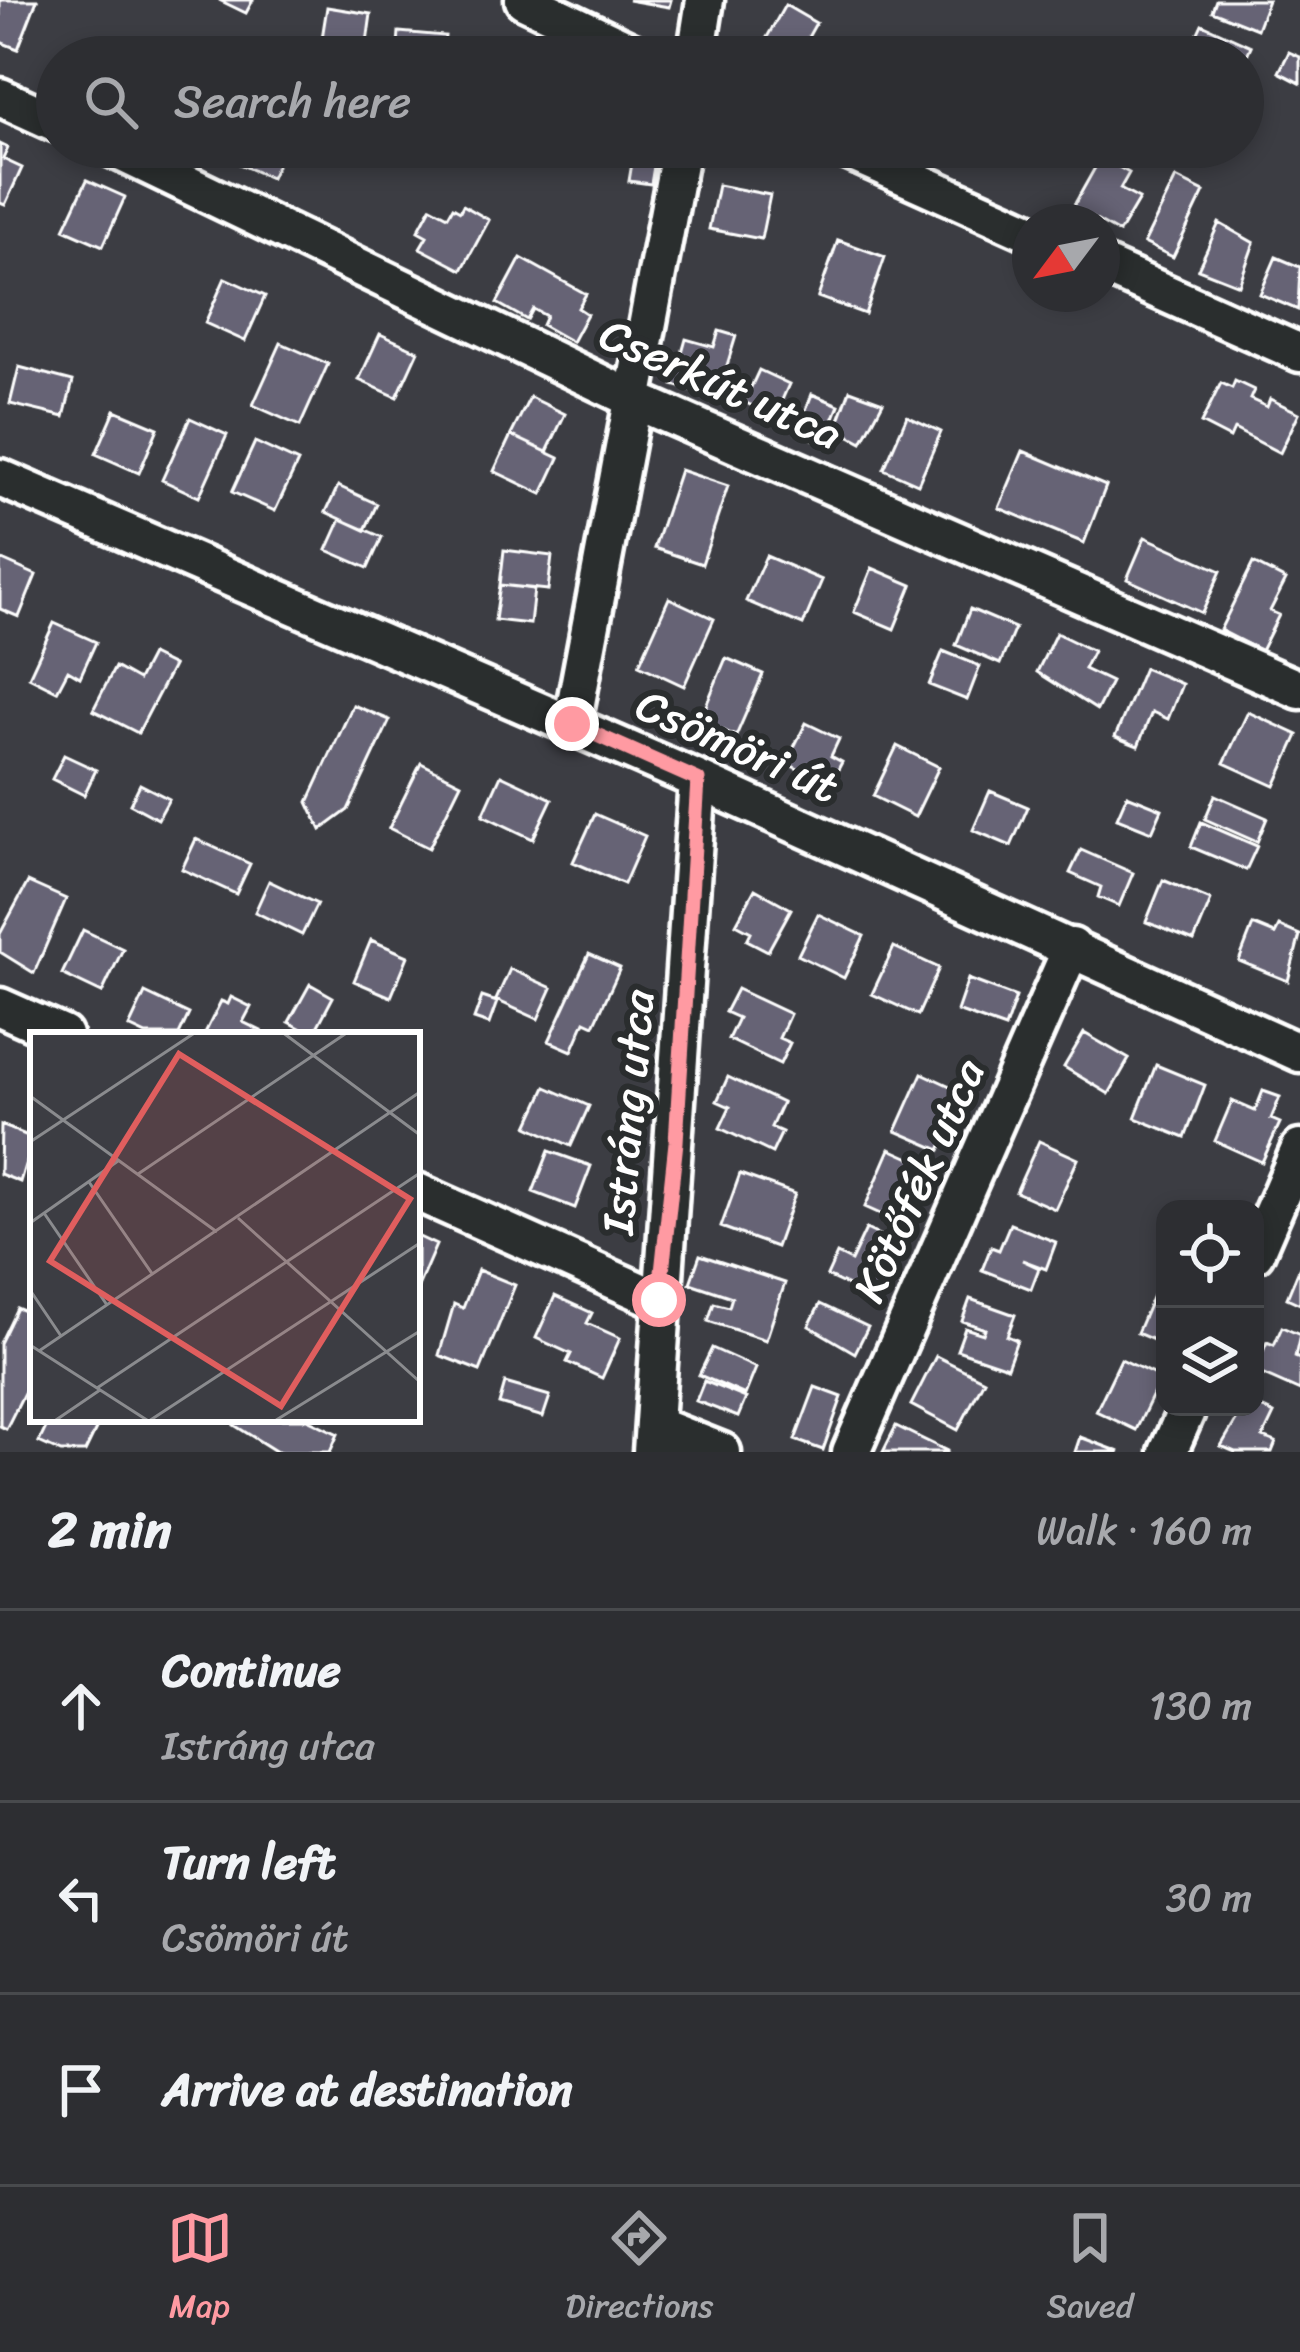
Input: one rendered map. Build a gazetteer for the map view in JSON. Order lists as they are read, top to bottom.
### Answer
{
  "streets": {
    "street": [
      "Cserkút utca",
      "Csömöri út",
      "Istráng utca",
      "Kötőfék utca"
    ]
  },
  "crossings": [
    ["Csömöri út", "Istráng utca"],
    ["Csömöri út", "Kötőfék utca"]
  ],
  "north": "bottom left",
  "page": {
    "search": "Search here",
    "heading": ["2 min", "Walk · 160 m"],
    "list": [
      ["Continue", "Istráng utca", "130 m"],
      ["Turn left", "Csömöri út", "30 m"],
      "Arrive at destination"
    ],
    "nav": ["Map", "Directions", "Saved"]
  }
}
